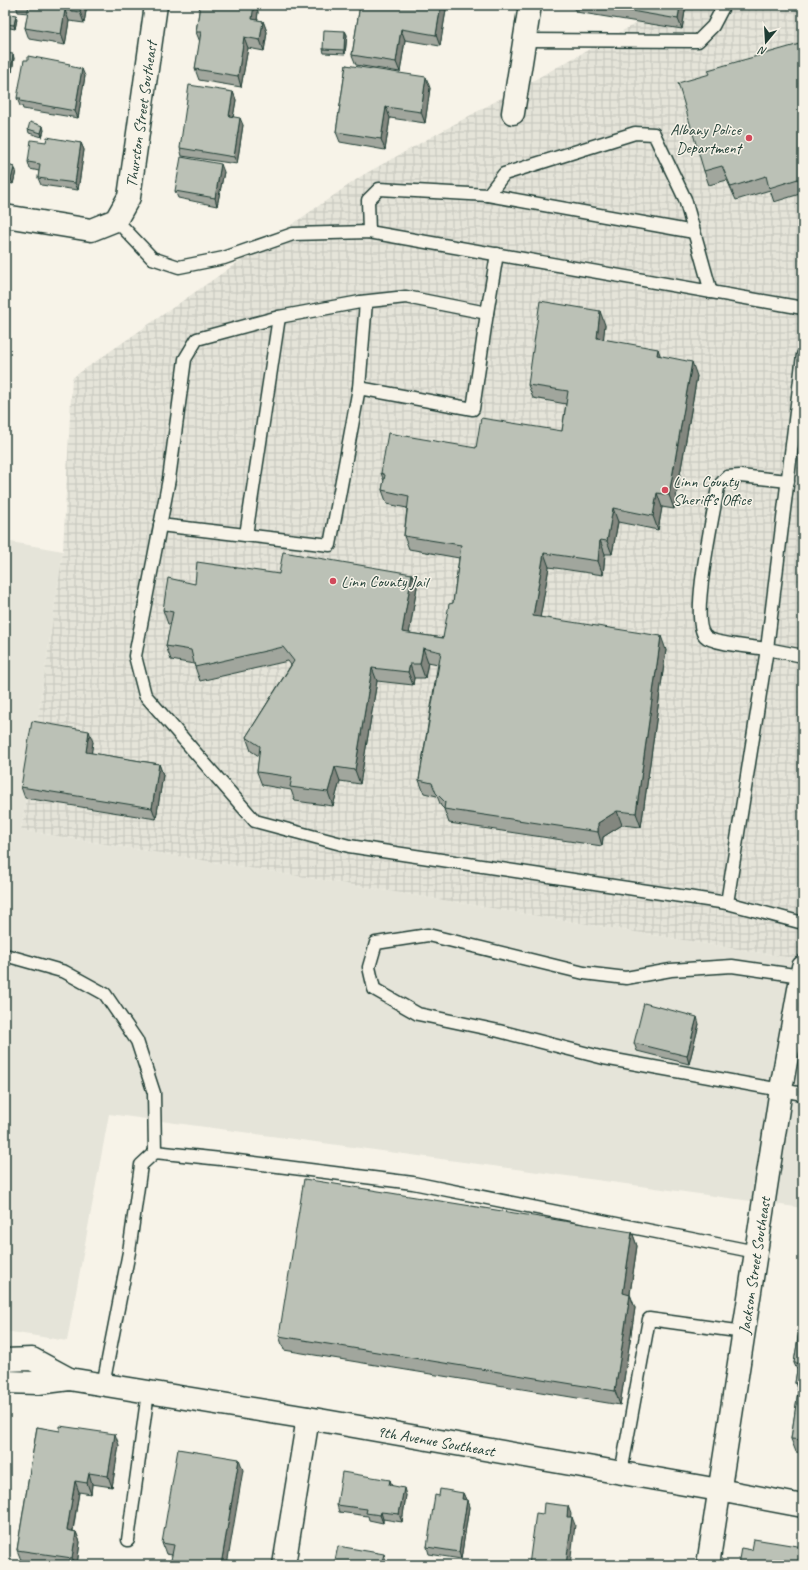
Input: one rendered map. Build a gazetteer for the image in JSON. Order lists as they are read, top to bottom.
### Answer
{
  "streets": {
    "main road": ["Thurston Street Southeast", "Jackson Street Southeast", "9th Avenue Southeast"]
  },
  "crossings": [
    ["Jackson Street Southeast", "9th Avenue Southeast"]
  ],
  "places": ["Albany Police Department", "Linn County Sheriff's Office", "Linn County Jail"],
  "north": "bottom"
}
